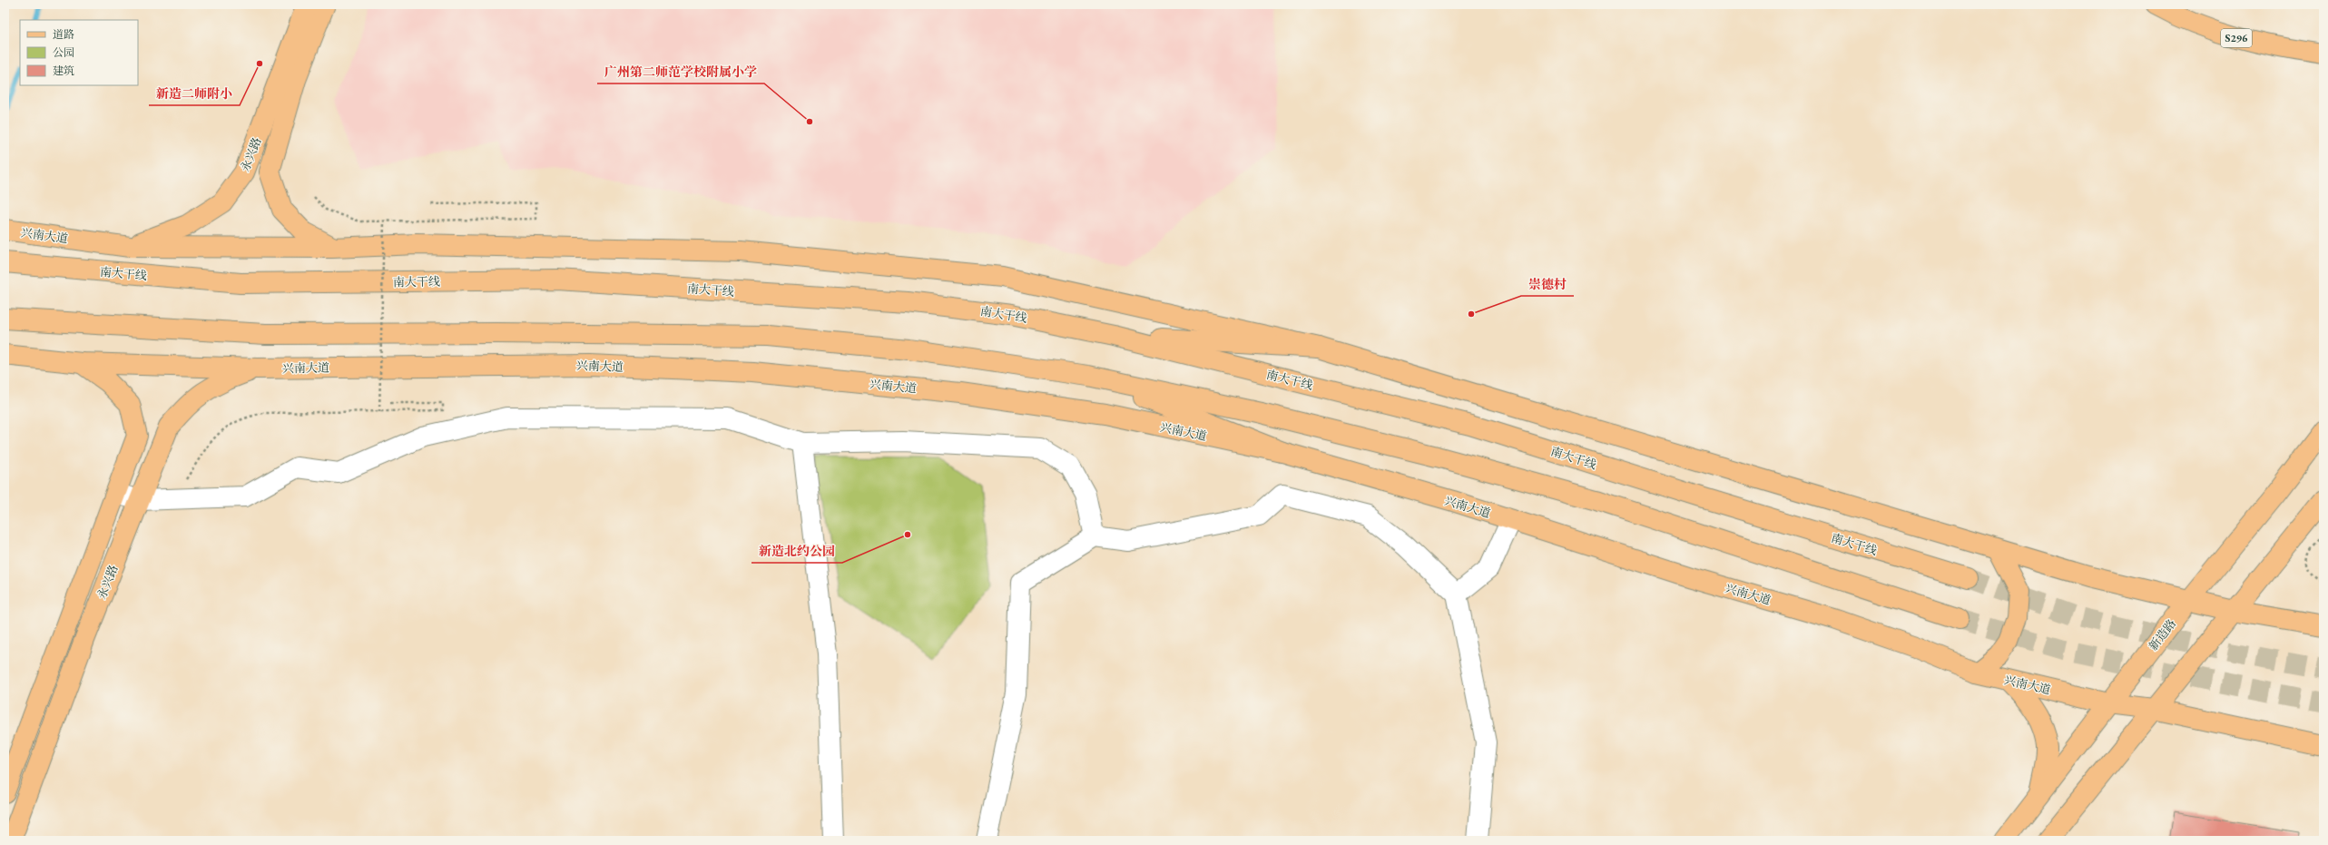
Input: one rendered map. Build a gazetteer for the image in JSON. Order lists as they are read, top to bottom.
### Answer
{
  "streets": {
    "main road": [
      "S296",
      "永兴路",
      "兴南大道",
      "南大干线",
      "新造路"
    ]
  },
  "crossings": [
    ["永兴路", "兴南大道"],
    ["兴南大道", "新造路"]
  ],
  "places": [
    "新造二师附小",
    "广州第二师范学校附属小学",
    "崇德村",
    "新造北约公园"
  ],
  "legend": ["道路", "公园", "建筑"]
}
